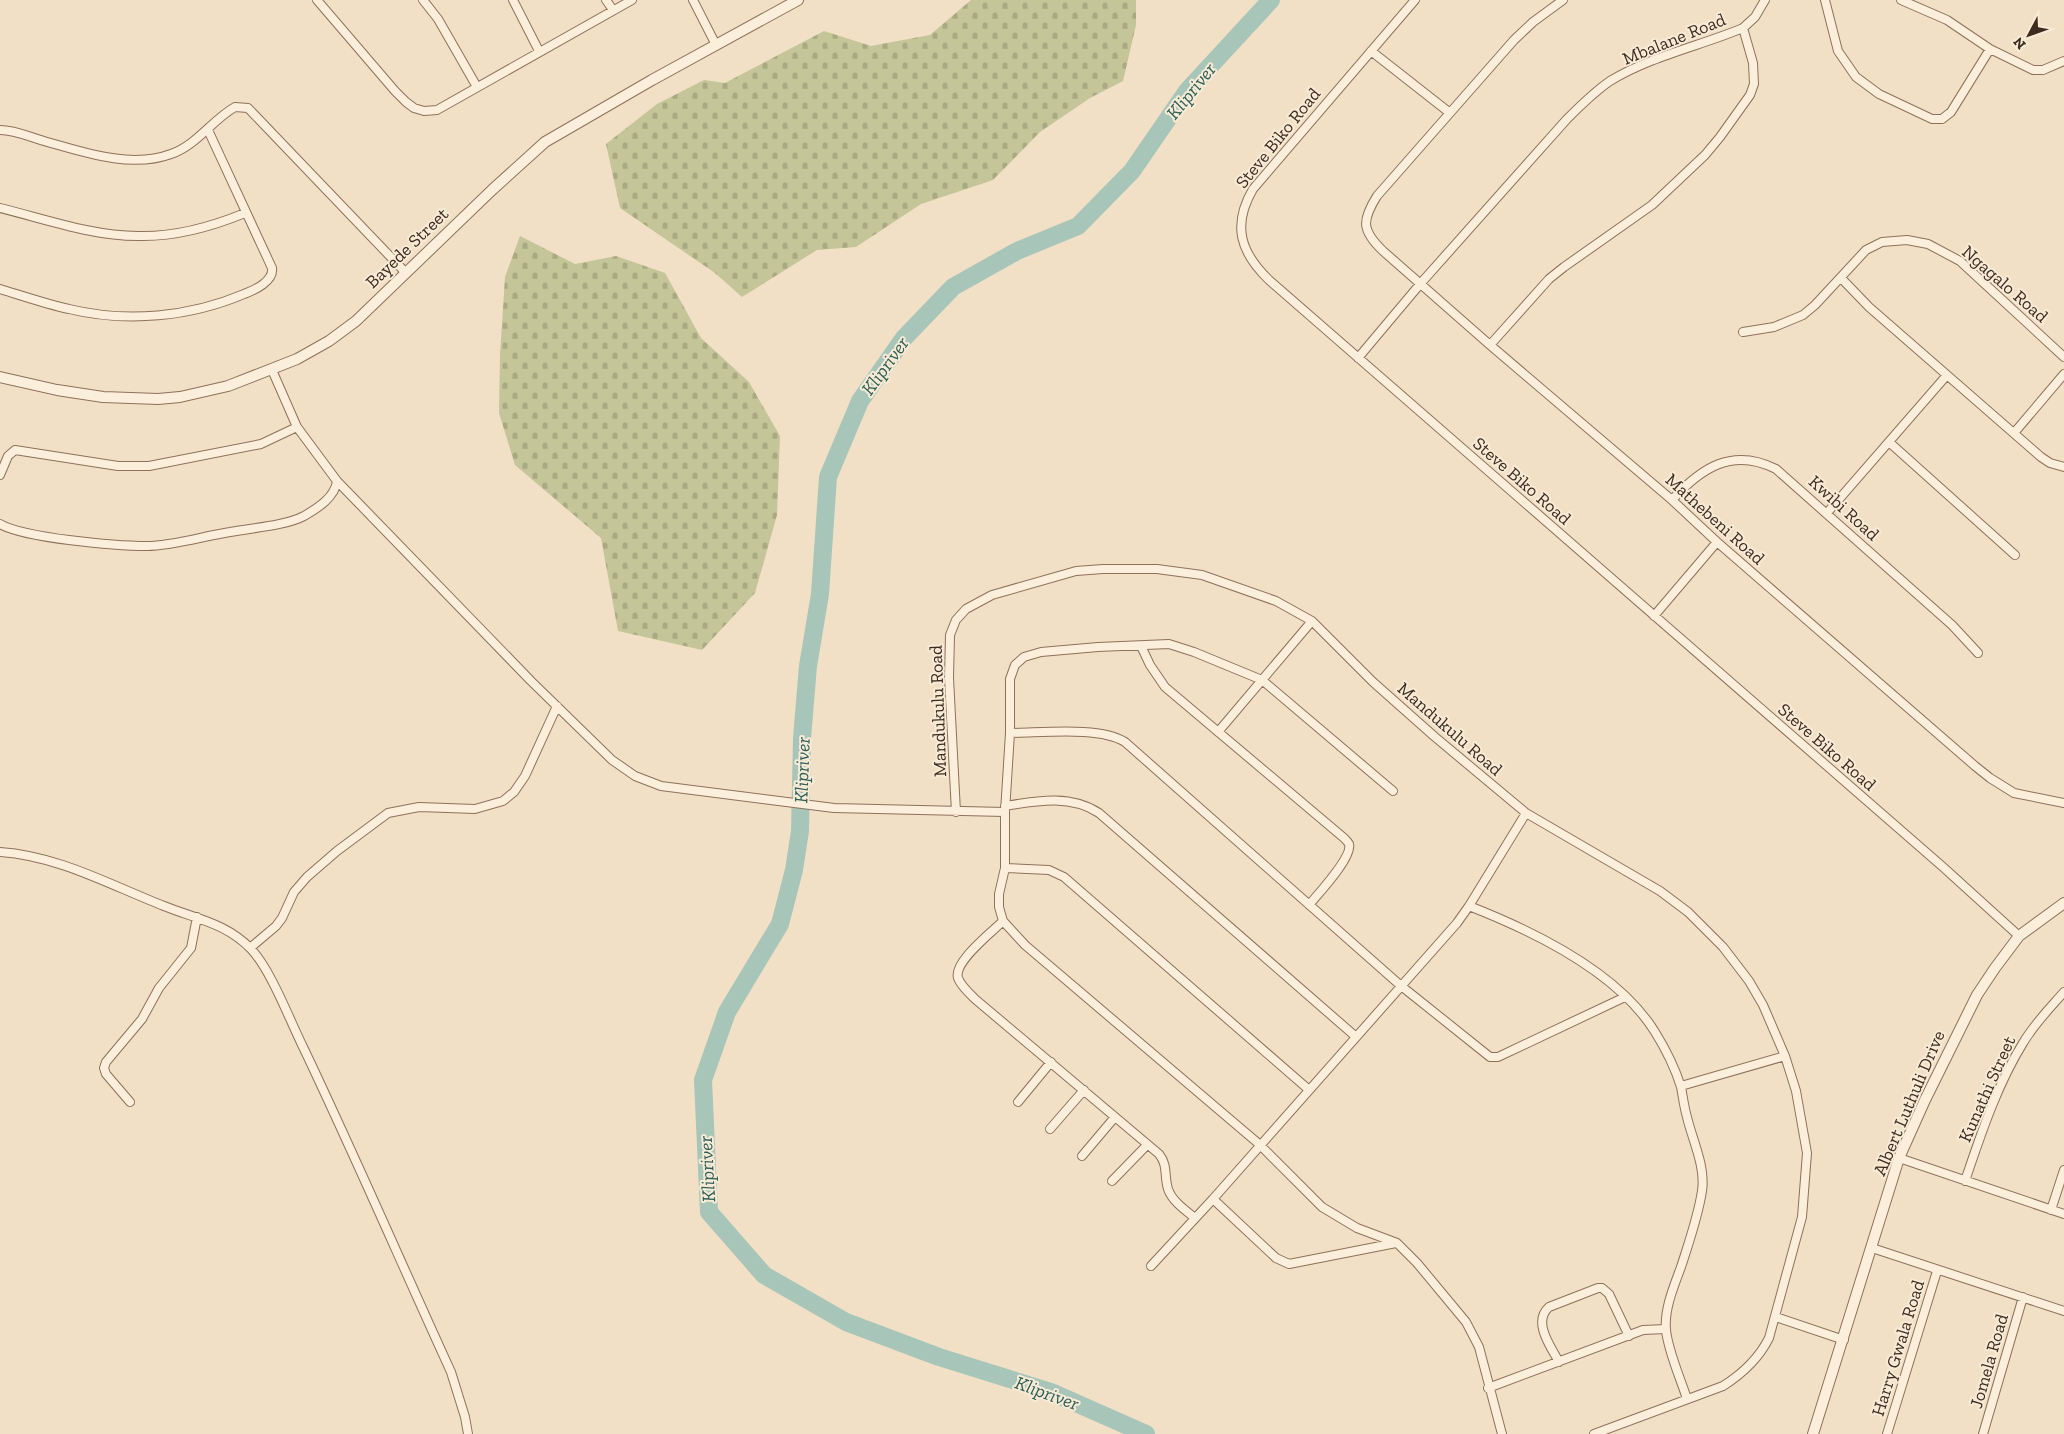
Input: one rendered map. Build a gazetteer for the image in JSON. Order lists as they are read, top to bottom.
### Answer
{
  "streets": {
    "street": [
      "Mbalane Road",
      "Steve Biko Road",
      "Bayede Street",
      "Ngagalo Road",
      "Kwibi Road",
      "Mathebeni Road",
      "Mandukulu Road",
      "Kunathi Street",
      "Albert Luthuli Drive",
      "Harry Gwala Road",
      "Jomela Road"
    ]
  },
  "crossings": [
    ["Mbalane Road", "Steve Biko Road"],
    ["Mbalane Road", "Mathebeni Road"],
    ["Steve Biko Road", "Albert Luthuli Drive"],
    ["Kwibi Road", "Mathebeni Road"]
  ],
  "water": ["Klipriver"],
  "north": "bottom left"
}
